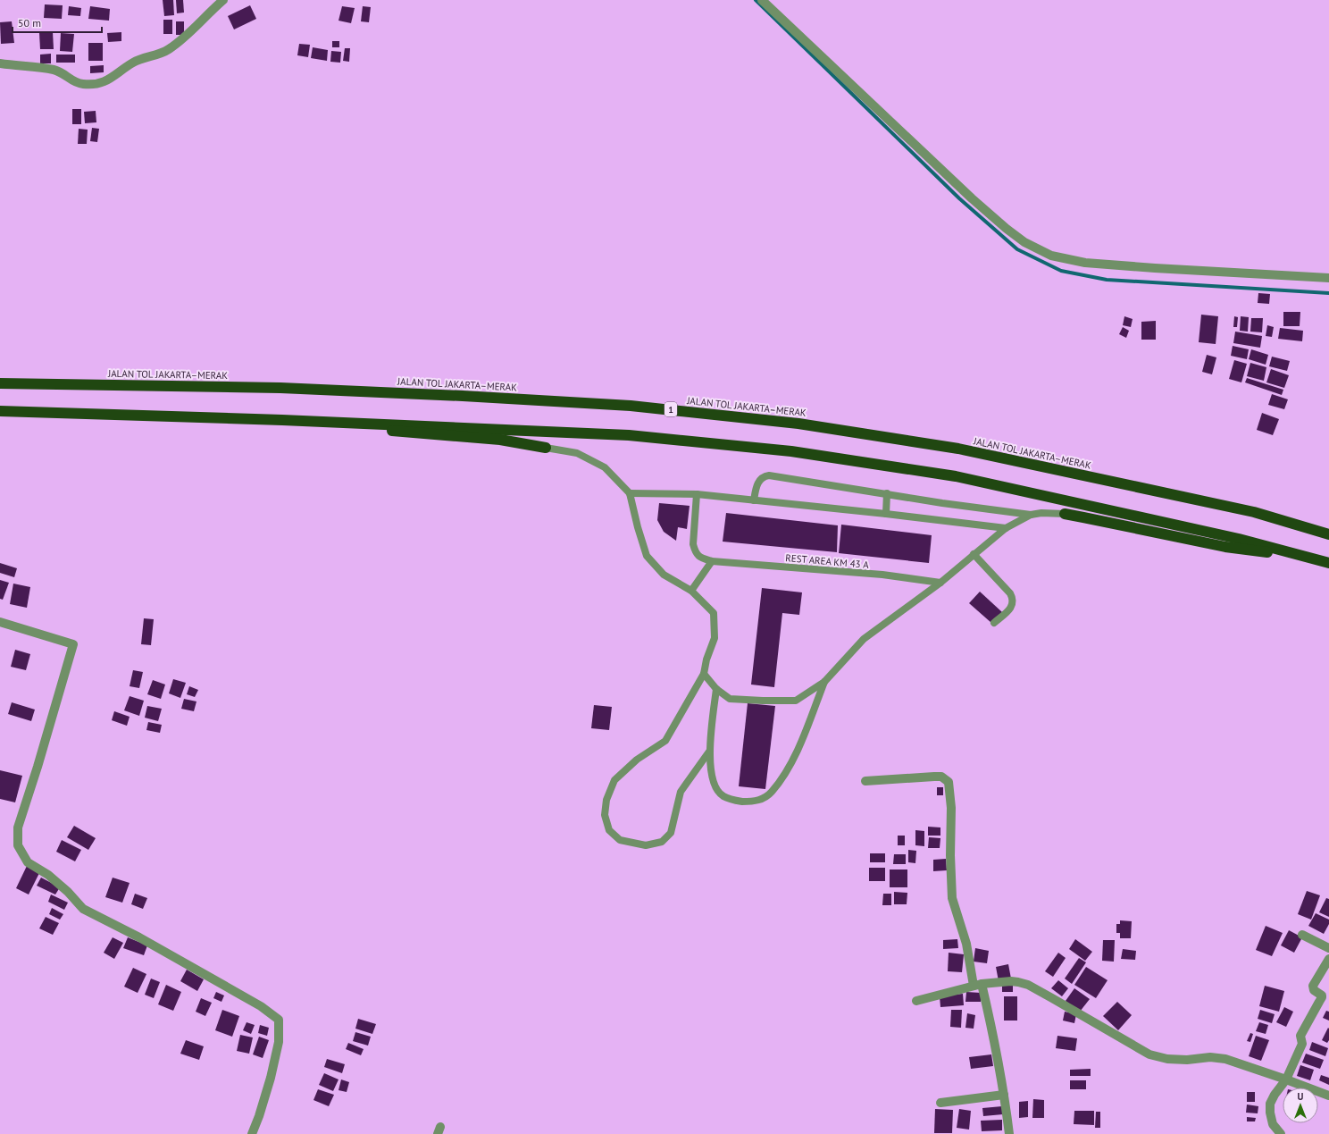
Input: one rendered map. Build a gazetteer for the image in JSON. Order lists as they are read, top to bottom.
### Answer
{
  "streets": {
    "highway": ["JALAN TOL JAKARTA–MERAK", "1"],
    "lane": ["REST AREA KM 43 A"]
  },
  "scale_bar": "50 m",
  "north": "top"
}
